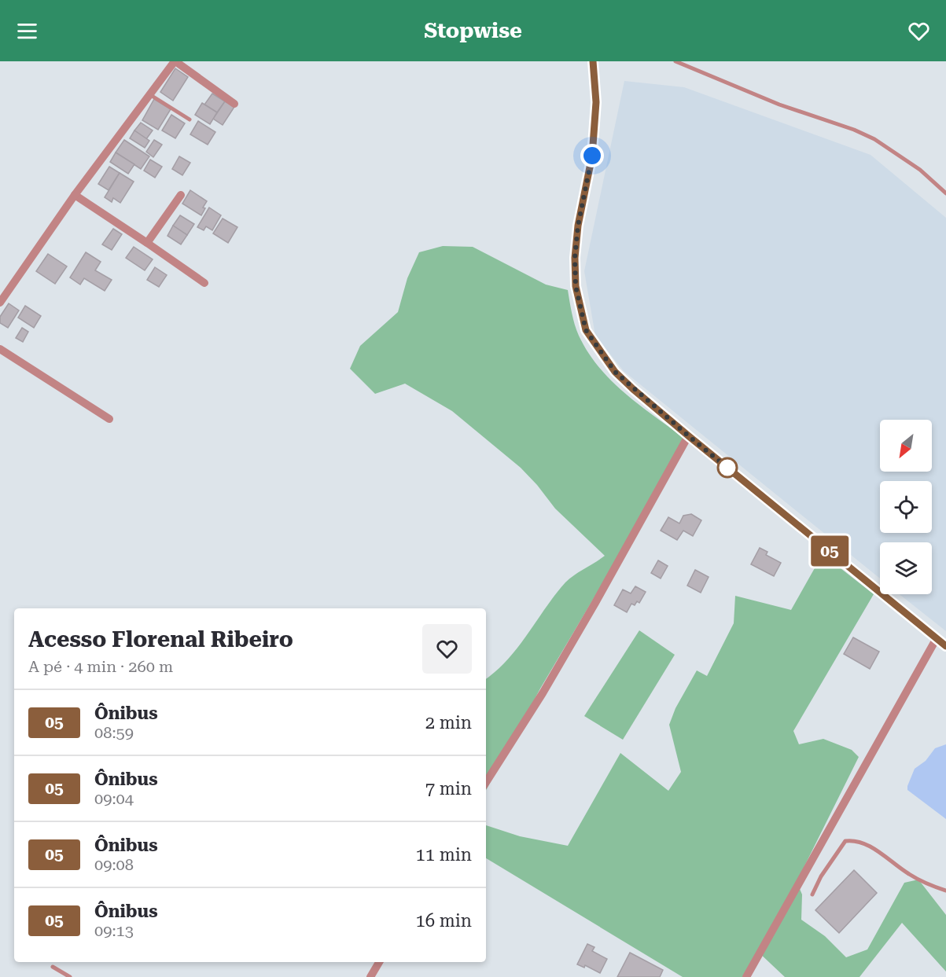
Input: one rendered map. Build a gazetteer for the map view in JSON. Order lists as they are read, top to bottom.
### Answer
{
  "lines": ["bus line 05"],
  "north": "bottom left",
  "page": {
    "header": "Stopwise",
    "on_map": "05",
    "heading": ["Acesso Florenal Ribeiro", "A pé · 4 min · 260 m"],
    "list": [
      {
        "mark": "05",
        "name": "Ônibus",
        "note": "08:59",
        "value": "2 min"
      },
      {
        "mark": "05",
        "name": "Ônibus",
        "note": "09:04",
        "value": "7 min"
      },
      {
        "mark": "05",
        "name": "Ônibus",
        "note": "09:08",
        "value": "11 min"
      },
      {
        "mark": "05",
        "name": "Ônibus",
        "note": "09:13",
        "value": "16 min"
      }
    ]
  }
}
